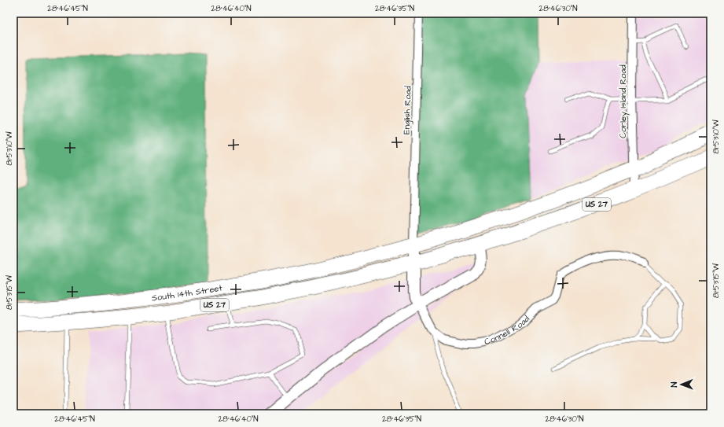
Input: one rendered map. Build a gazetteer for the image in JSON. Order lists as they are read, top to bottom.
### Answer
{
  "streets": {
    "highway": ["US 27", "South 14th Street"],
    "street": ["Corley Island Road", "English Road", "Connell Road"]
  },
  "crossings": [
    ["Corley Island Road", "US 27"],
    ["English Road", "US 27"],
    ["English Road", "South 14th Street"],
    ["English Road", "Connell Road"],
    ["US 27", "South 14th Street"],
    ["US 27", "Connell Road"],
    ["South 14th Street", "Connell Road"]
  ],
  "north": "left",
  "coordinates": [
    "28°46'45\"N",
    "28°46'40\"N",
    "28°46'35\"N",
    "28°46'30\"N",
    "81°53'10\"W",
    "81°53'15\"W"
  ]
}
